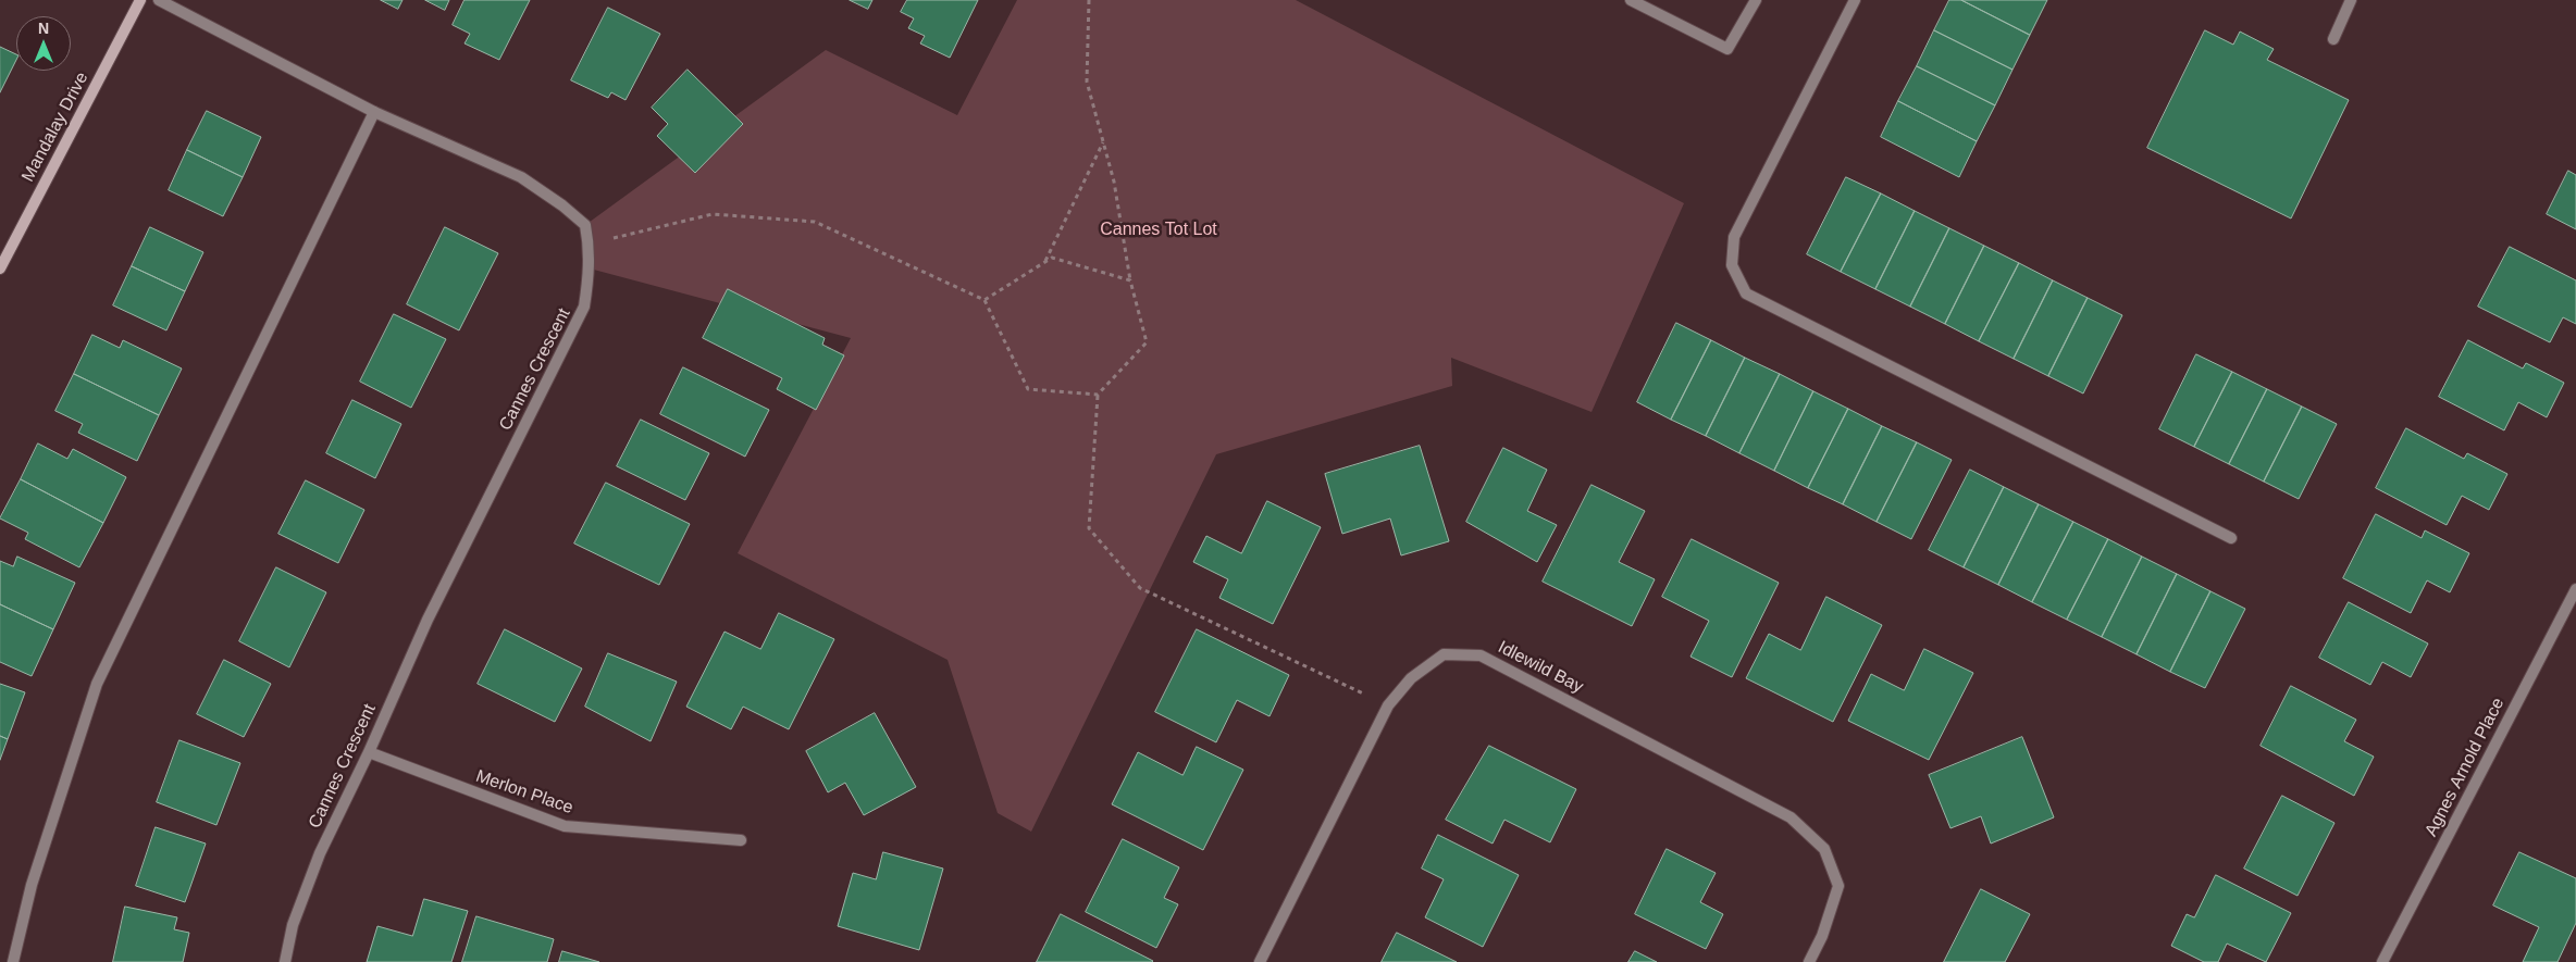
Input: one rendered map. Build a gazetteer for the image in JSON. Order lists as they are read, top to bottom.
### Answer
{
  "streets": {
    "street": [
      "Mandalay Drive",
      "Cannes Crescent",
      "Idlewild Bay",
      "Agnes Arnold Place",
      "Merlon Place"
    ]
  },
  "crossings": [
    ["Cannes Crescent", "Merlon Place"]
  ],
  "parks": ["Cannes Tot Lot"],
  "north": "top"
}
